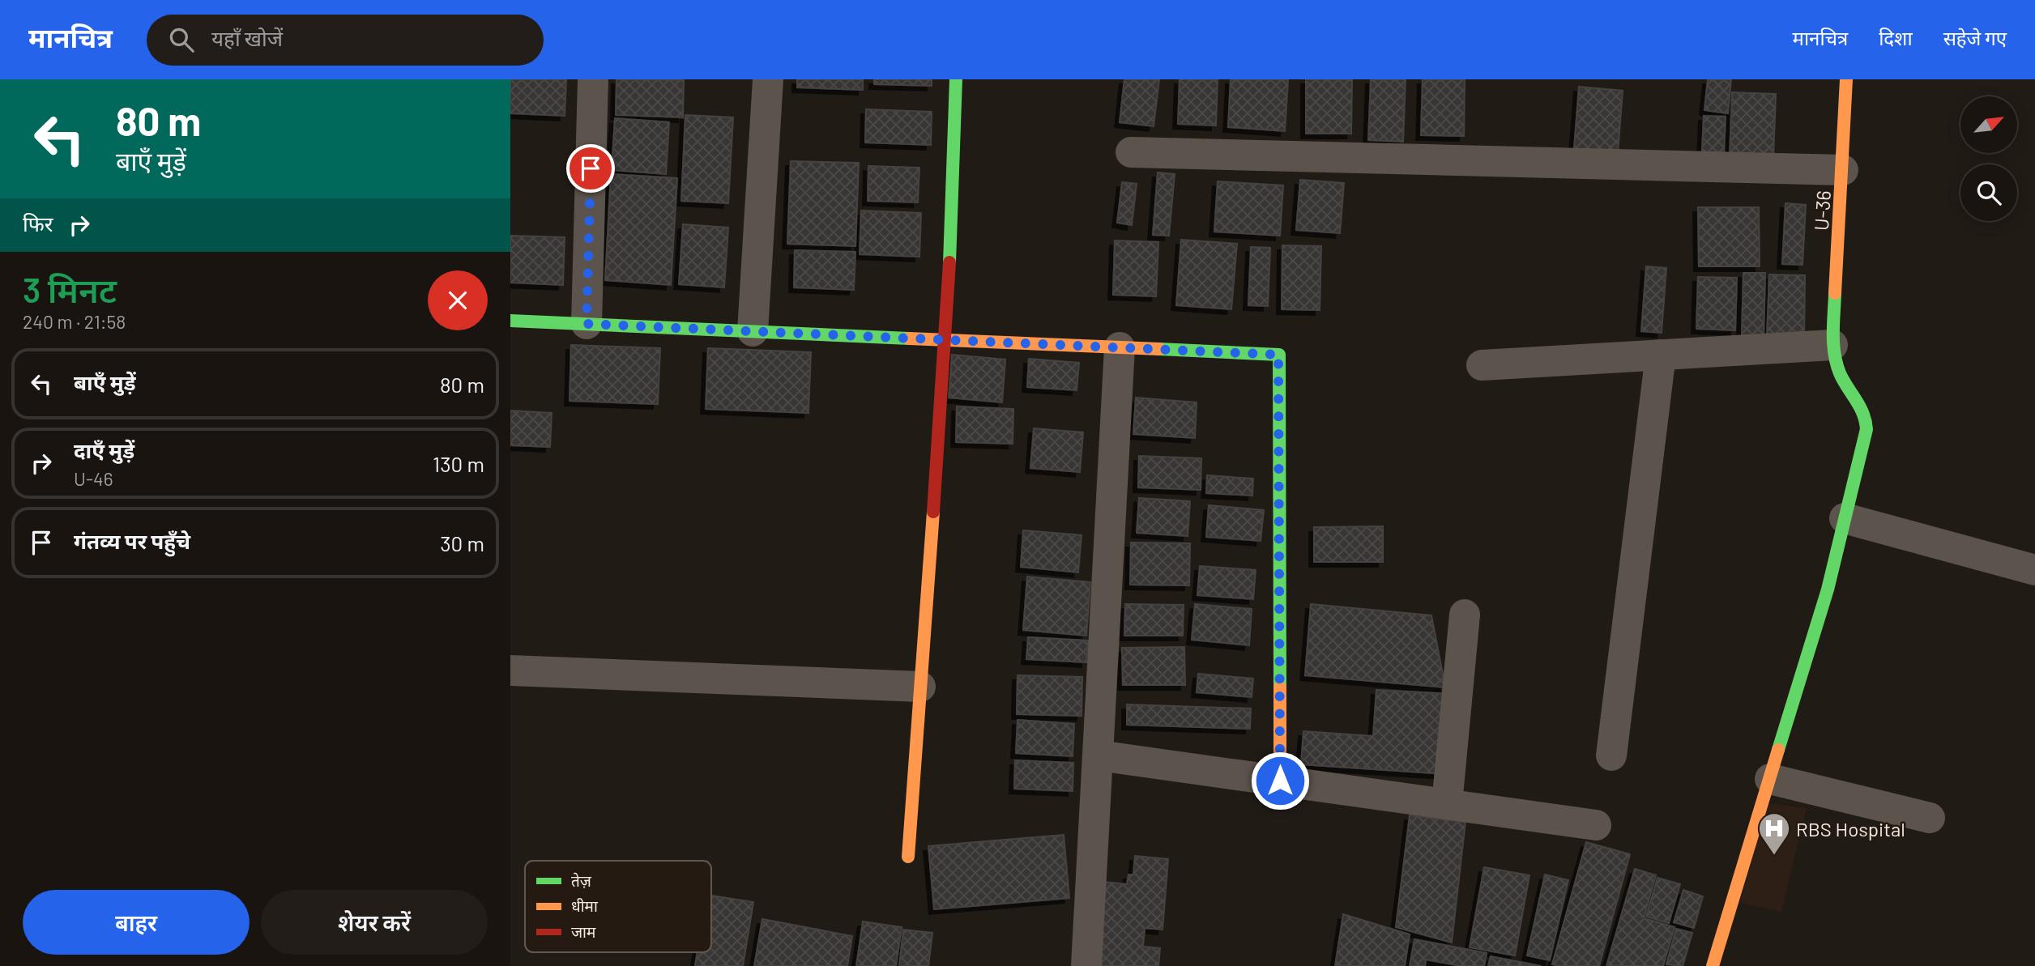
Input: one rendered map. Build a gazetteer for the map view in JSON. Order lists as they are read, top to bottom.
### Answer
{
  "streets": {
    "street": ["U-36"]
  },
  "places": {
    "hospital": ["RBS Hospital"]
  },
  "legend": ["तेज़", "धीमा", "जाम"],
  "north": "top right",
  "page": {
    "header": "मानचित्र",
    "search": "यहाँ खोजें",
    "nav": ["मानचित्र", "दिशा", "सहेजे गए"],
    "turn": ["80 m", "बाएँ मुड़ें"],
    "then": "फिर",
    "heading": ["3 मिनट", "240 m · 21:58"],
    "list": [
      {
        "name": "बाएँ मुड़ें",
        "value": "80 m"
      },
      {
        "name": "दाएँ मुड़ें",
        "note": "U-46",
        "value": "130 m"
      },
      {
        "name": "गंतव्य पर पहुँचे",
        "value": "30 m"
      }
    ],
    "buttons": ["बाहर", "शेयर करें"]
  }
}
